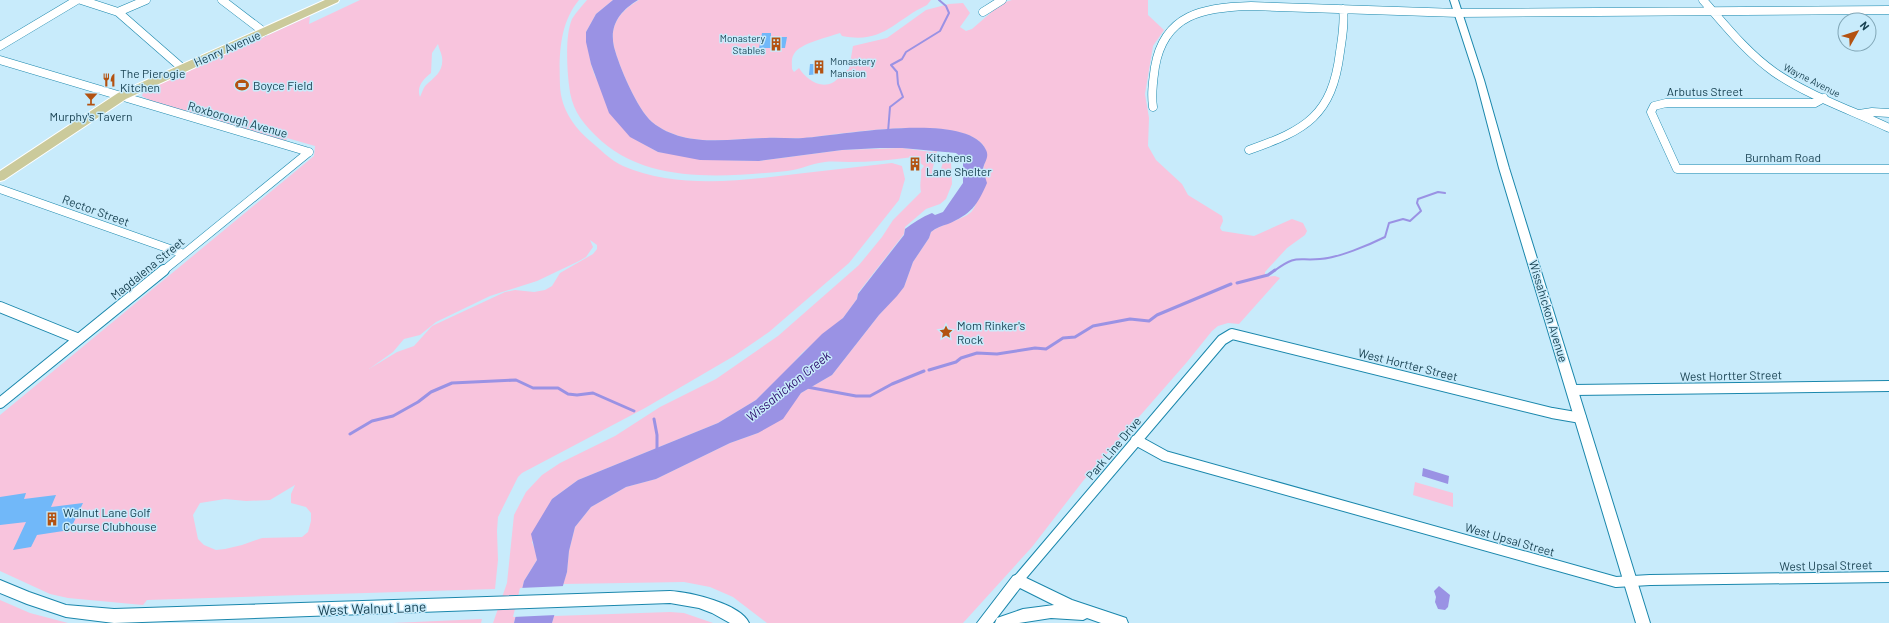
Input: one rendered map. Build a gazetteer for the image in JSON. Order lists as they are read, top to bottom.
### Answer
{
  "streets": {
    "main road": ["Henry Avenue"],
    "street": [
      "Wayne Avenue",
      "Arbutus Street",
      "Roxborough Avenue",
      "Burnham Road",
      "Rector Street",
      "Magdalena Street",
      "Wissahickon Avenue",
      "West Hortter Street",
      "Park Line Drive",
      "West Upsal Street",
      "West Walnut Lane"
    ]
  },
  "crossings": [
    ["Henry Avenue", "Roxborough Avenue"],
    ["Wayne Avenue", "Arbutus Street"],
    ["Arbutus Street", "Burnham Road"],
    ["Roxborough Avenue", "Magdalena Street"],
    ["Rector Street", "Magdalena Street"],
    ["Wissahickon Avenue", "West Hortter Street"],
    ["Wissahickon Avenue", "West Upsal Street"],
    ["West Hortter Street", "Park Line Drive"],
    ["Park Line Drive", "West Upsal Street"]
  ],
  "water": ["Wissahickon Creek"],
  "places": {
    "building": [
      "Monastery Stables",
      "Monastery Mansion",
      "Kitchens Lane Shelter",
      "Walnut Lane Golf Course Clubhouse"
    ],
    "restaurant": ["The Pierogie Kitchen"],
    "sports": ["Boyce Field"],
    "bar": ["Murphy's Tavern"],
    "place": ["Mom Rinker's Rock"]
  },
  "north": "top right"
}
